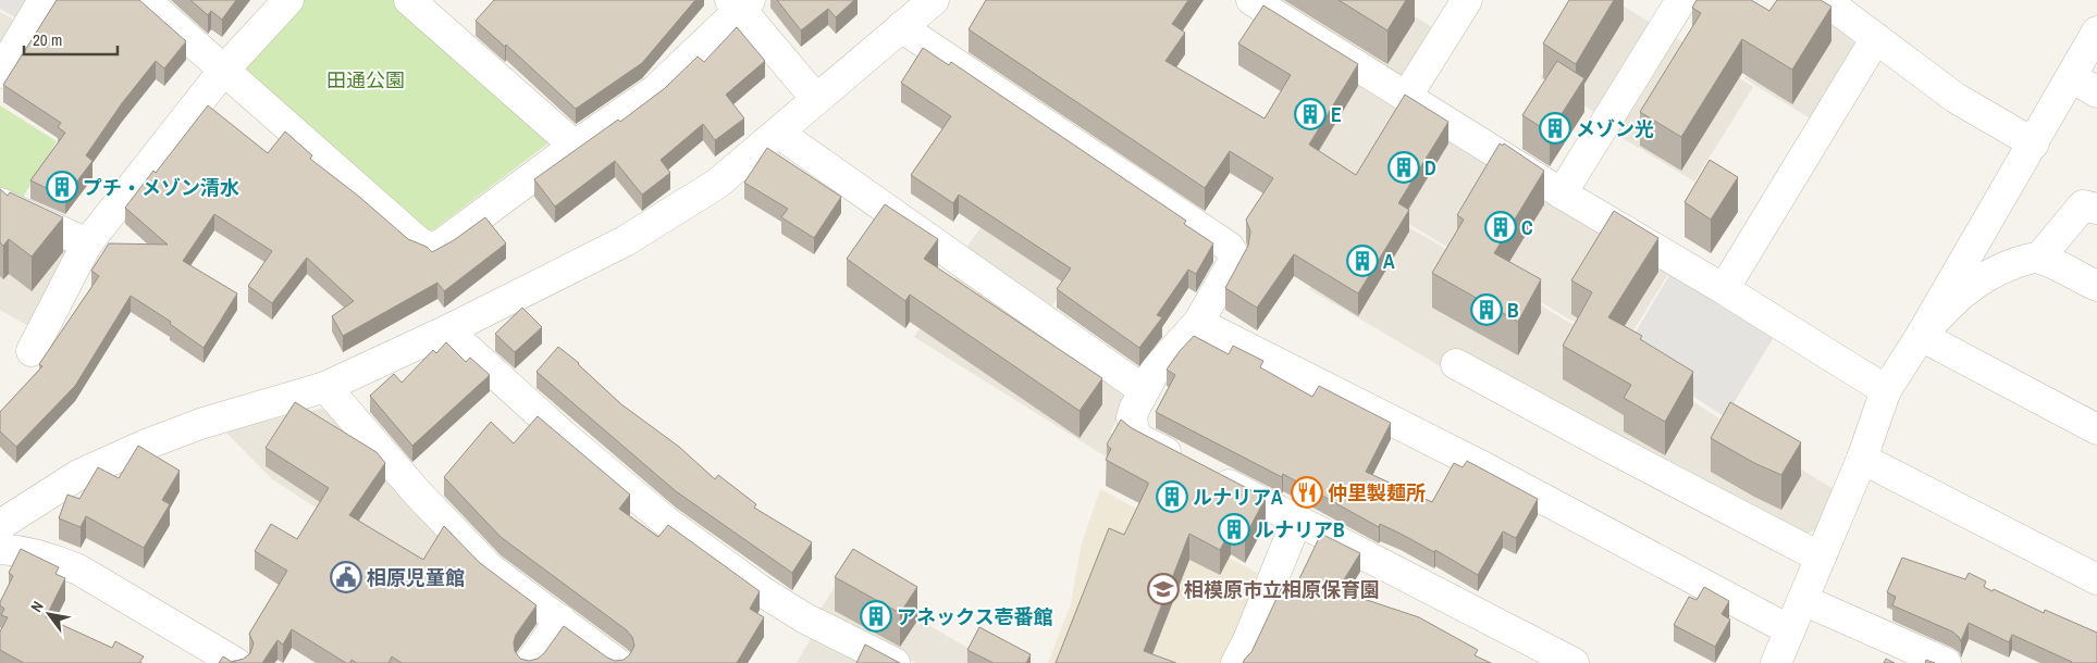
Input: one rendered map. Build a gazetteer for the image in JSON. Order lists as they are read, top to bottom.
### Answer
{
  "parks": ["田通公園"],
  "places": {
    "building": [
      "E",
      "メゾン光",
      "D",
      "プチ・メゾン清水",
      "C",
      "A",
      "B",
      "ルナリアA",
      "ルナリアB",
      "アネックス壱番館"
    ],
    "restaurant": ["仲里製麺所"],
    "public building": ["相原児童館"],
    "school or university": ["相模原市立相原保育園"]
  },
  "scale_bar": "20 m",
  "north": "top left"
}
